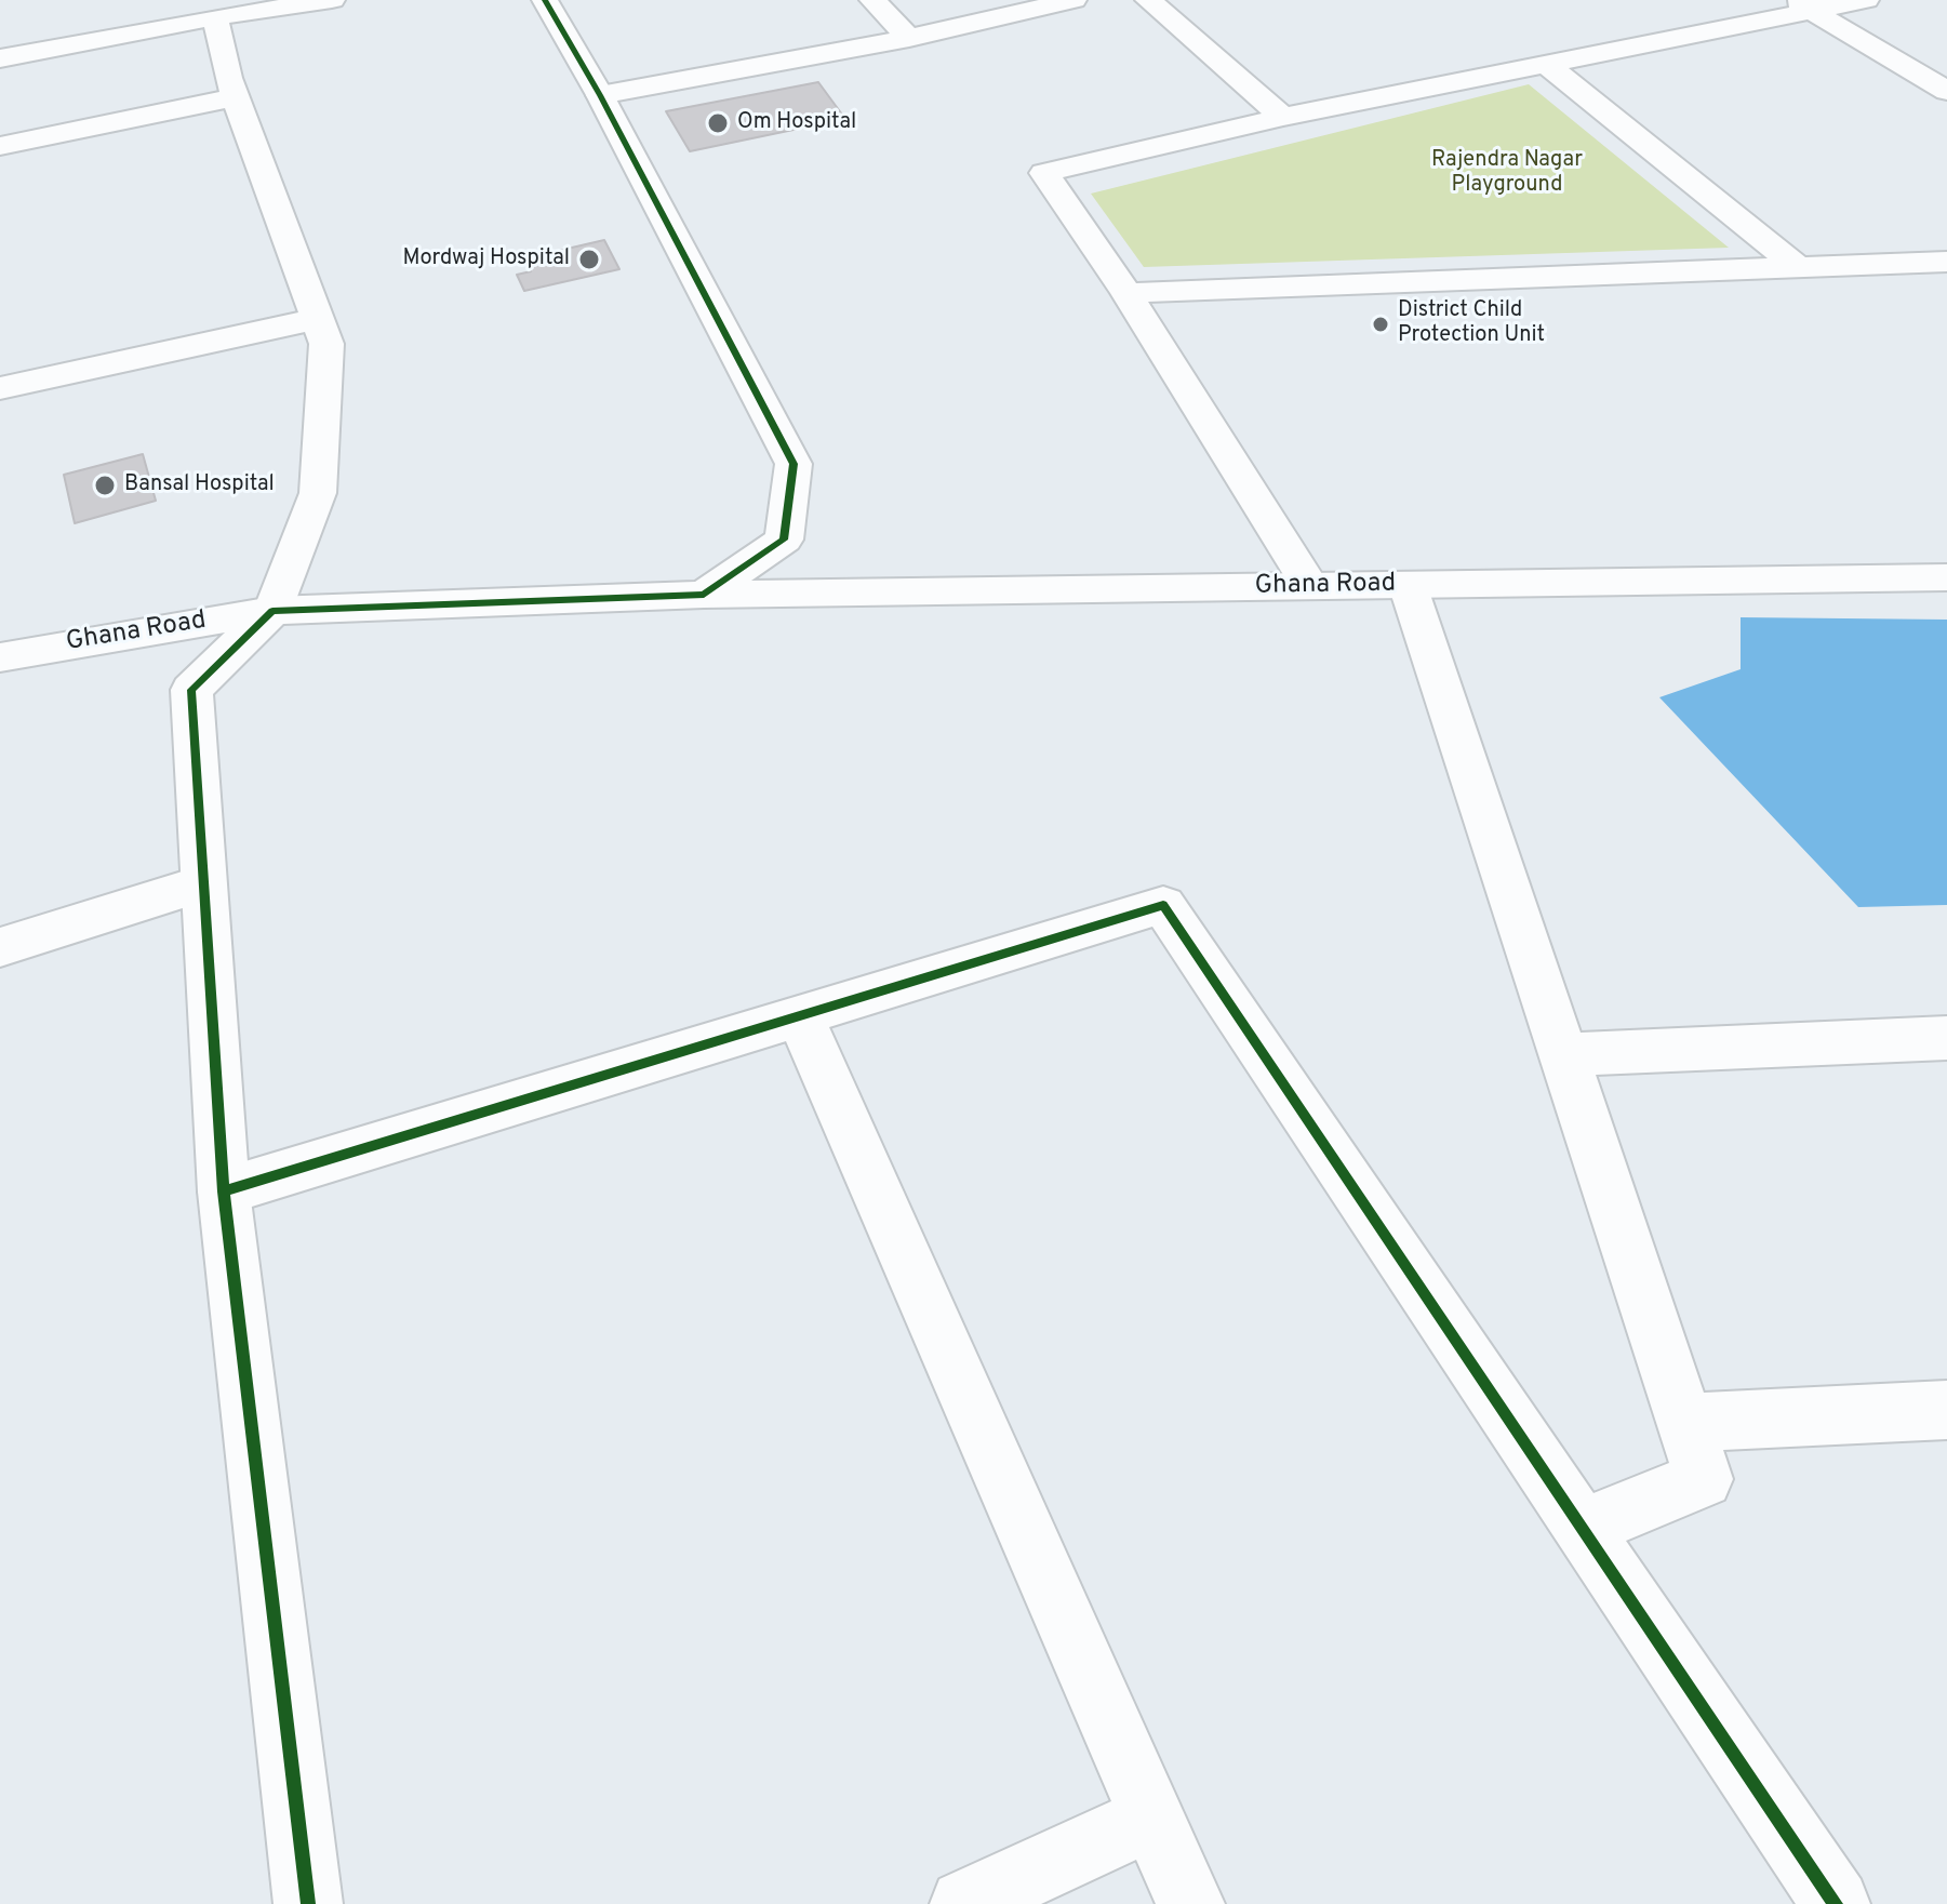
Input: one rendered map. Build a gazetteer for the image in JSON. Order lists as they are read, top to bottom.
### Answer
{
  "streets": {
    "street": ["Ghana Road"]
  },
  "parks": ["Rajendra Nagar Playground"],
  "places": [
    "Om Hospital",
    "Mordwaj Hospital",
    "District Child Protection Unit",
    "Bansal Hospital"
  ]
}
